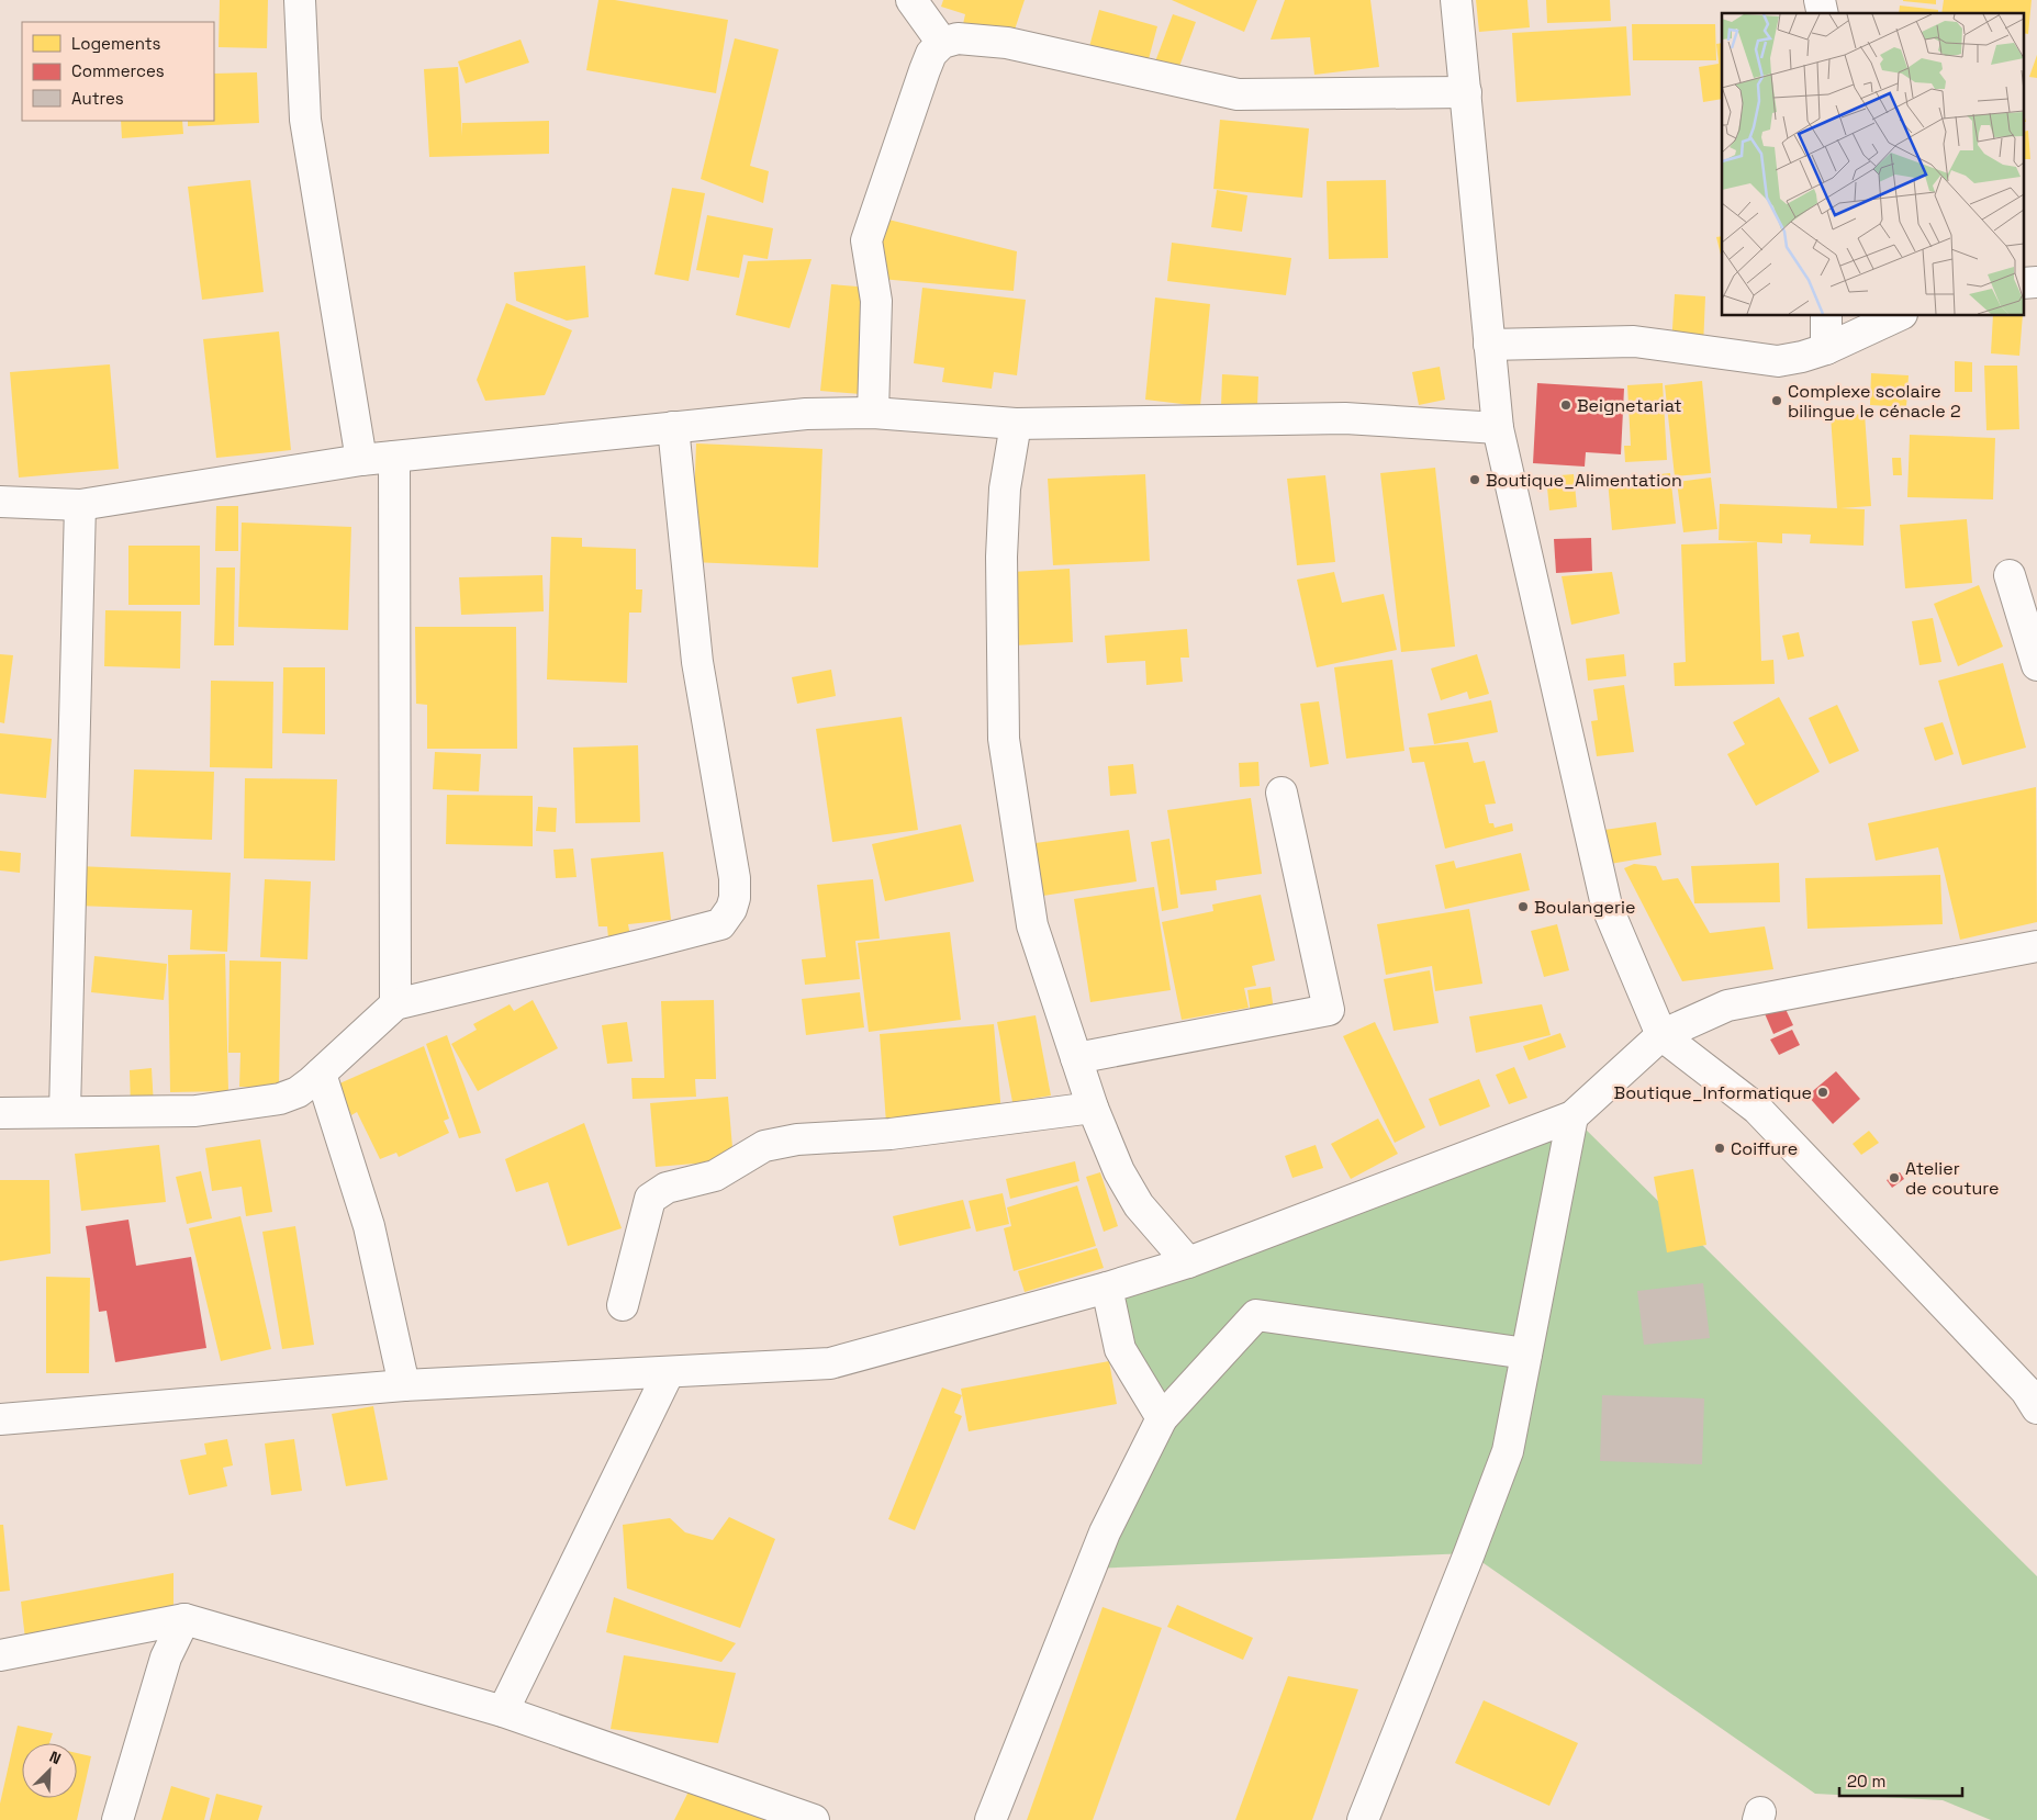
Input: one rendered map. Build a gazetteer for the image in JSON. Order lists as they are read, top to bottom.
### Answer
{
  "places": [
    "Complexe scolaire bilingue le cénacle 2",
    "Beignetariat",
    "Boutique_Alimentation",
    "Boulangerie",
    "Boutique_Informatique",
    "Coiffure",
    "Atelier de couture"
  ],
  "legend": ["Logements", "Commerces", "Autres"],
  "scale_bar": "20 m",
  "north": "top right"
}
